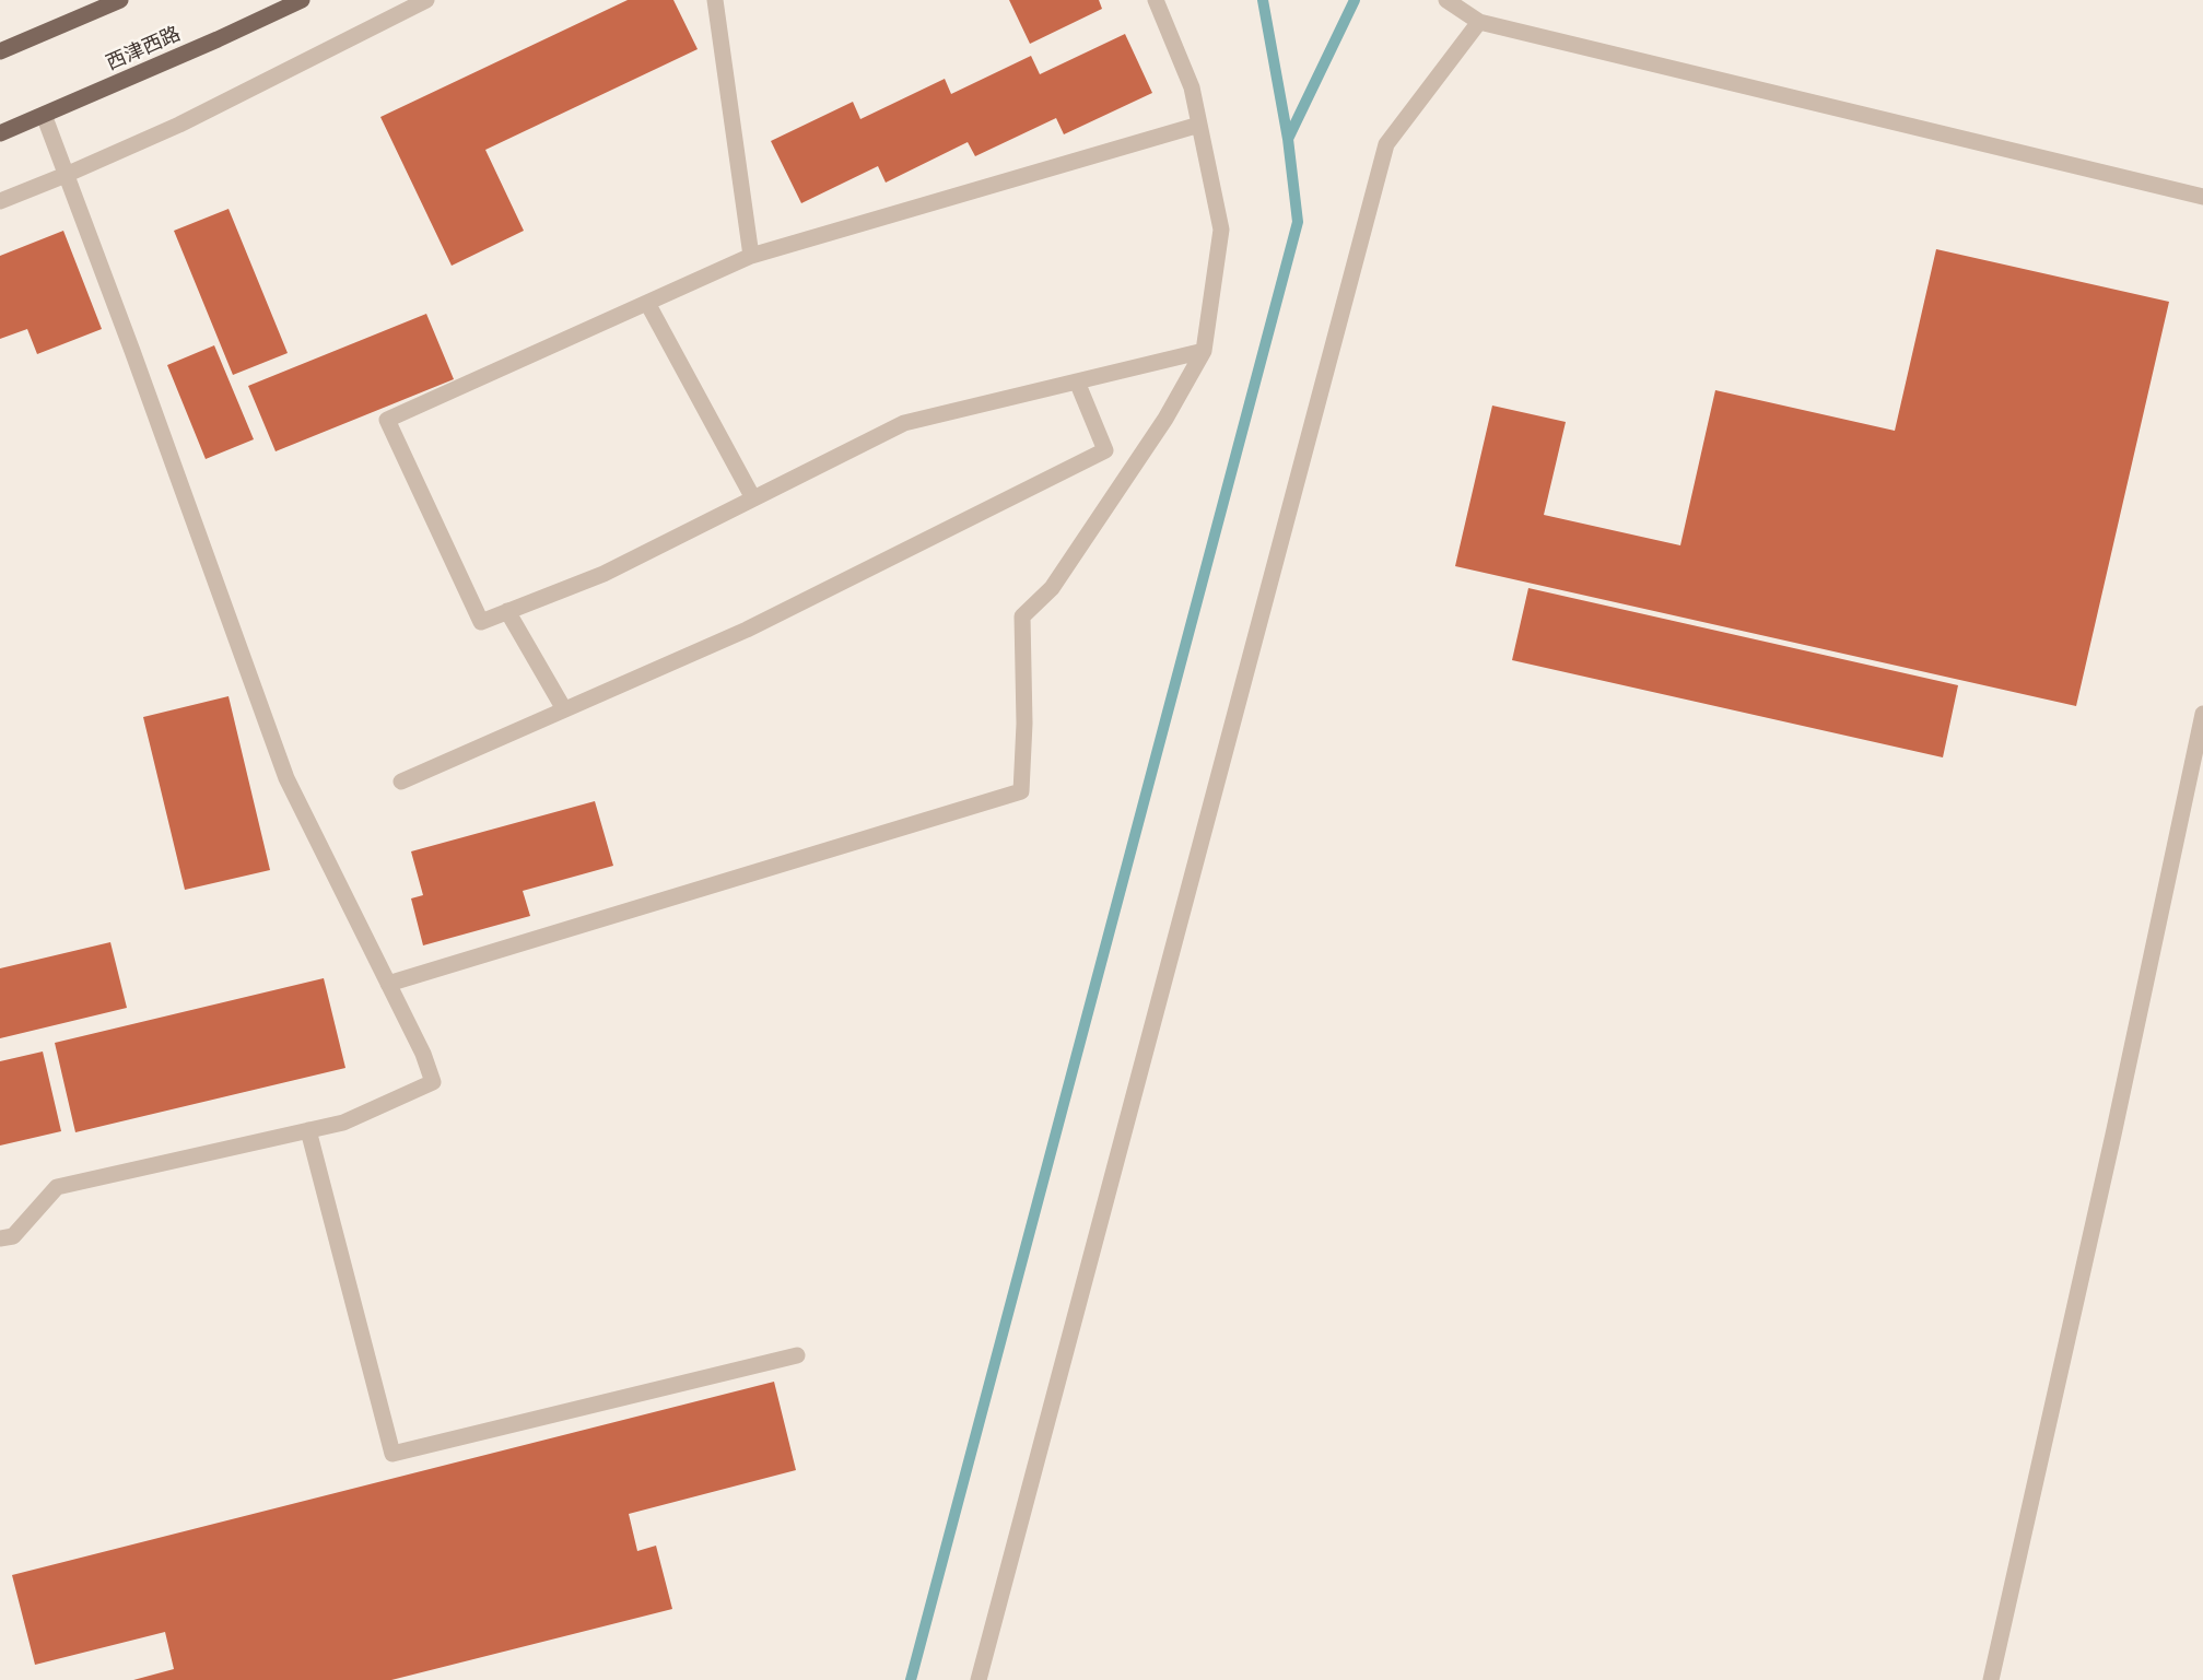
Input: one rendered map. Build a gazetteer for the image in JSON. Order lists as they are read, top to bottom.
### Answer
{
  "streets": {
    "main road": ["西津西路"]
  }
}
